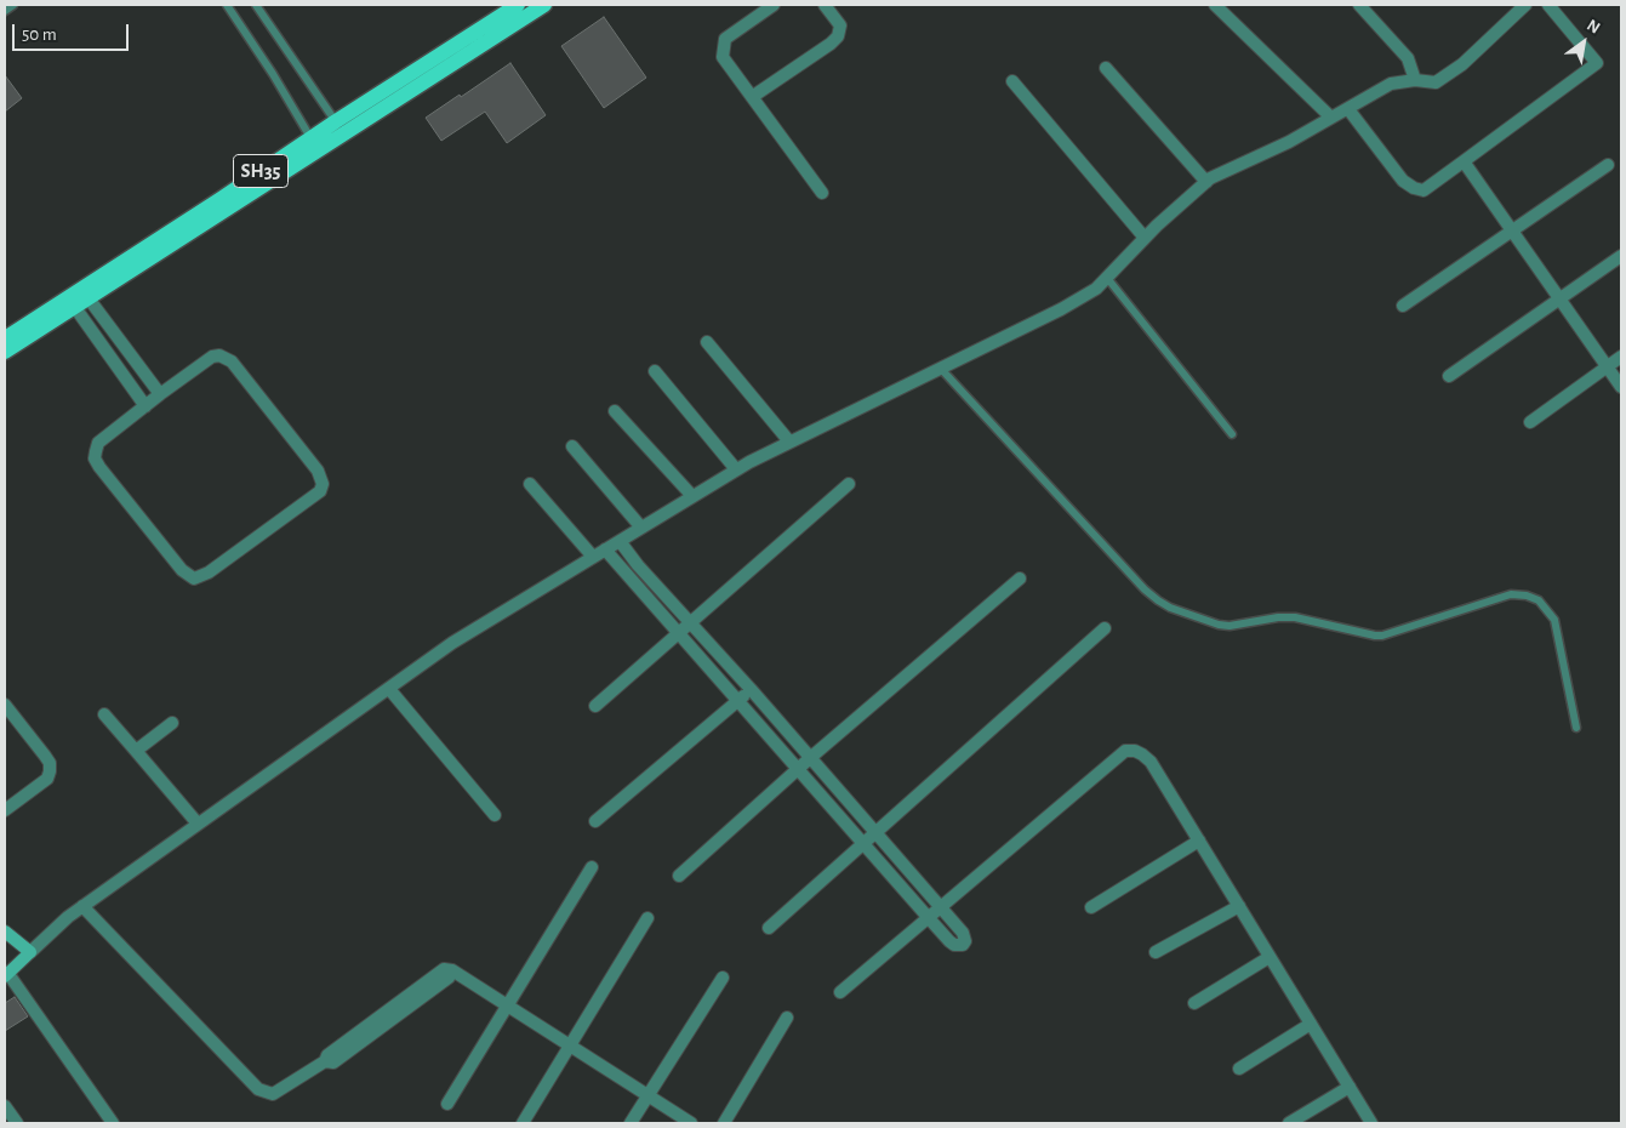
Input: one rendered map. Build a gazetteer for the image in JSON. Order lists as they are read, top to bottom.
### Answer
{
  "streets": {
    "main road": ["SH35"]
  },
  "scale_bar": "50 m",
  "north": "top right"
}
